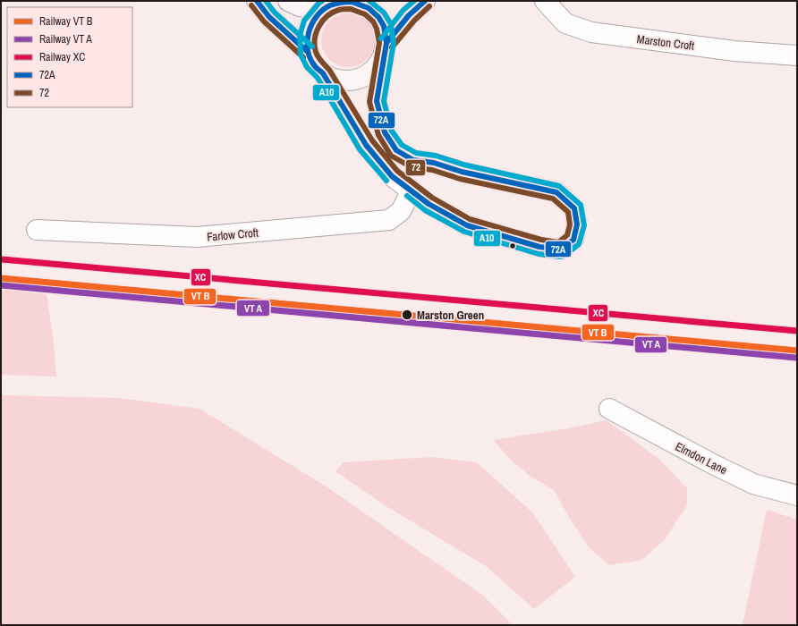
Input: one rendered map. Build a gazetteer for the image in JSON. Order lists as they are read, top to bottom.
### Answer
{
  "streets": {
    "street": ["Marston Croft", "Farlow Croft", "Elmdon Lane"]
  },
  "places": ["Marston Green"],
  "lines": [
    "transit line 72A",
    "transit line A10",
    "transit line 72",
    "rail line XC"
  ],
  "legend": [
    "Railway VT B",
    "Railway VT A",
    "Railway XC",
    "72A",
    "72"
  ]
}
